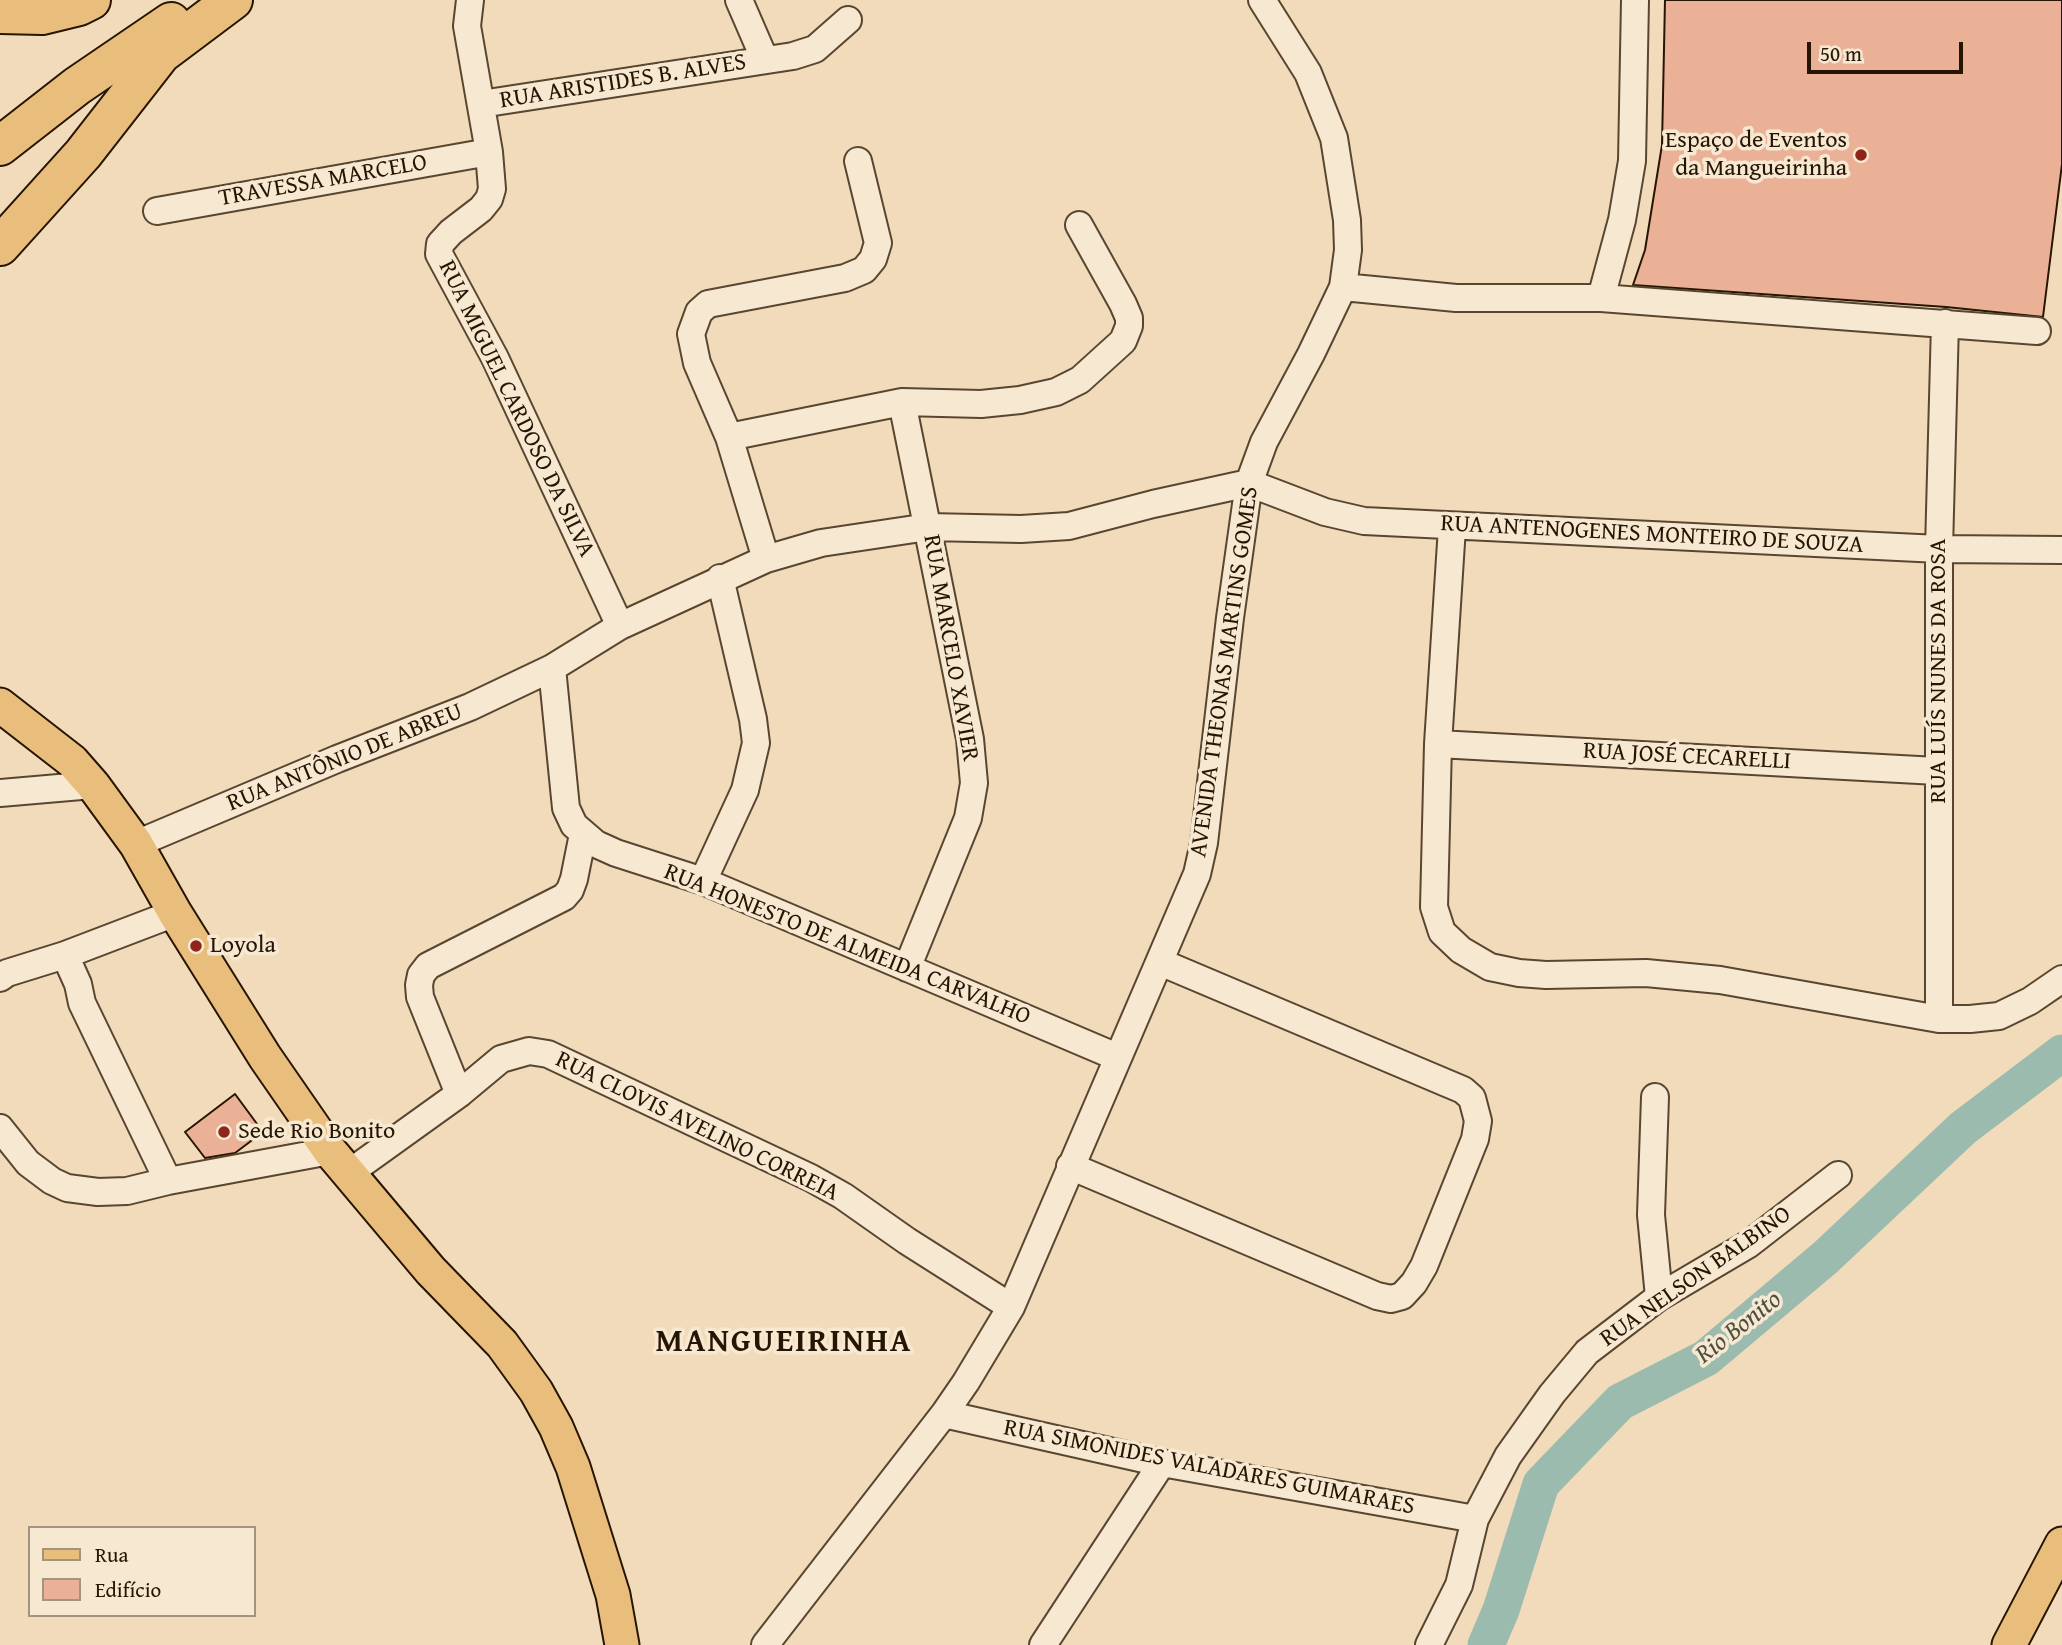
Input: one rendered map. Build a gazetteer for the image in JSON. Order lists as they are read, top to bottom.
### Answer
{
  "streets": {
    "street": [
      "RUA ARISTIDES B. ALVES",
      "TRAVESSA MARCELO",
      "RUA MIGUEL CARDOSO DA SILVA",
      "RUA ANTENOGENES MONTEIRO DE SOUZA",
      "RUA MARCELO XAVIER",
      "RUA LUÍS NUNES DA ROSA",
      "AVENIDA THEONAS MARTINS GOMES",
      "RUA JOSÉ CECARELLI",
      "RUA ANTÔNIO DE ABREU",
      "RUA HONESTO DE ALMEIDA CARVALHO",
      "RUA CLOVIS AVELINO CORREIA",
      "RUA NELSON BALBINO",
      "RUA SIMONIDES VALADARES GUIMARAES"
    ]
  },
  "crossings": [
    ["RUA ARISTIDES B. ALVES", "RUA MIGUEL CARDOSO DA SILVA"],
    ["TRAVESSA MARCELO", "RUA MIGUEL CARDOSO DA SILVA"],
    ["RUA MIGUEL CARDOSO DA SILVA", "RUA ANTÔNIO DE ABREU"],
    ["RUA ANTENOGENES MONTEIRO DE SOUZA", "RUA LUÍS NUNES DA ROSA"],
    ["RUA ANTENOGENES MONTEIRO DE SOUZA", "AVENIDA THEONAS MARTINS GOMES"],
    ["RUA ANTENOGENES MONTEIRO DE SOUZA", "RUA ANTÔNIO DE ABREU"],
    ["RUA MARCELO XAVIER", "RUA ANTÔNIO DE ABREU"],
    ["RUA MARCELO XAVIER", "RUA HONESTO DE ALMEIDA CARVALHO"],
    ["RUA LUÍS NUNES DA ROSA", "RUA JOSÉ CECARELLI"],
    ["AVENIDA THEONAS MARTINS GOMES", "RUA ANTÔNIO DE ABREU"],
    ["AVENIDA THEONAS MARTINS GOMES", "RUA HONESTO DE ALMEIDA CARVALHO"],
    ["AVENIDA THEONAS MARTINS GOMES", "RUA CLOVIS AVELINO CORREIA"],
    ["AVENIDA THEONAS MARTINS GOMES", "RUA SIMONIDES VALADARES GUIMARAES"],
    ["RUA ANTÔNIO DE ABREU", "RUA HONESTO DE ALMEIDA CARVALHO"],
    ["RUA NELSON BALBINO", "RUA SIMONIDES VALADARES GUIMARAES"]
  ],
  "districts": ["MANGUEIRINHA"],
  "water": ["Rio Bonito"],
  "places": ["Espaço de Eventos da Mangueirinha", "Loyola", "Sede Rio Bonito"],
  "legend": ["Rua", "Edifício"],
  "scale_bar": "50 m"
}
